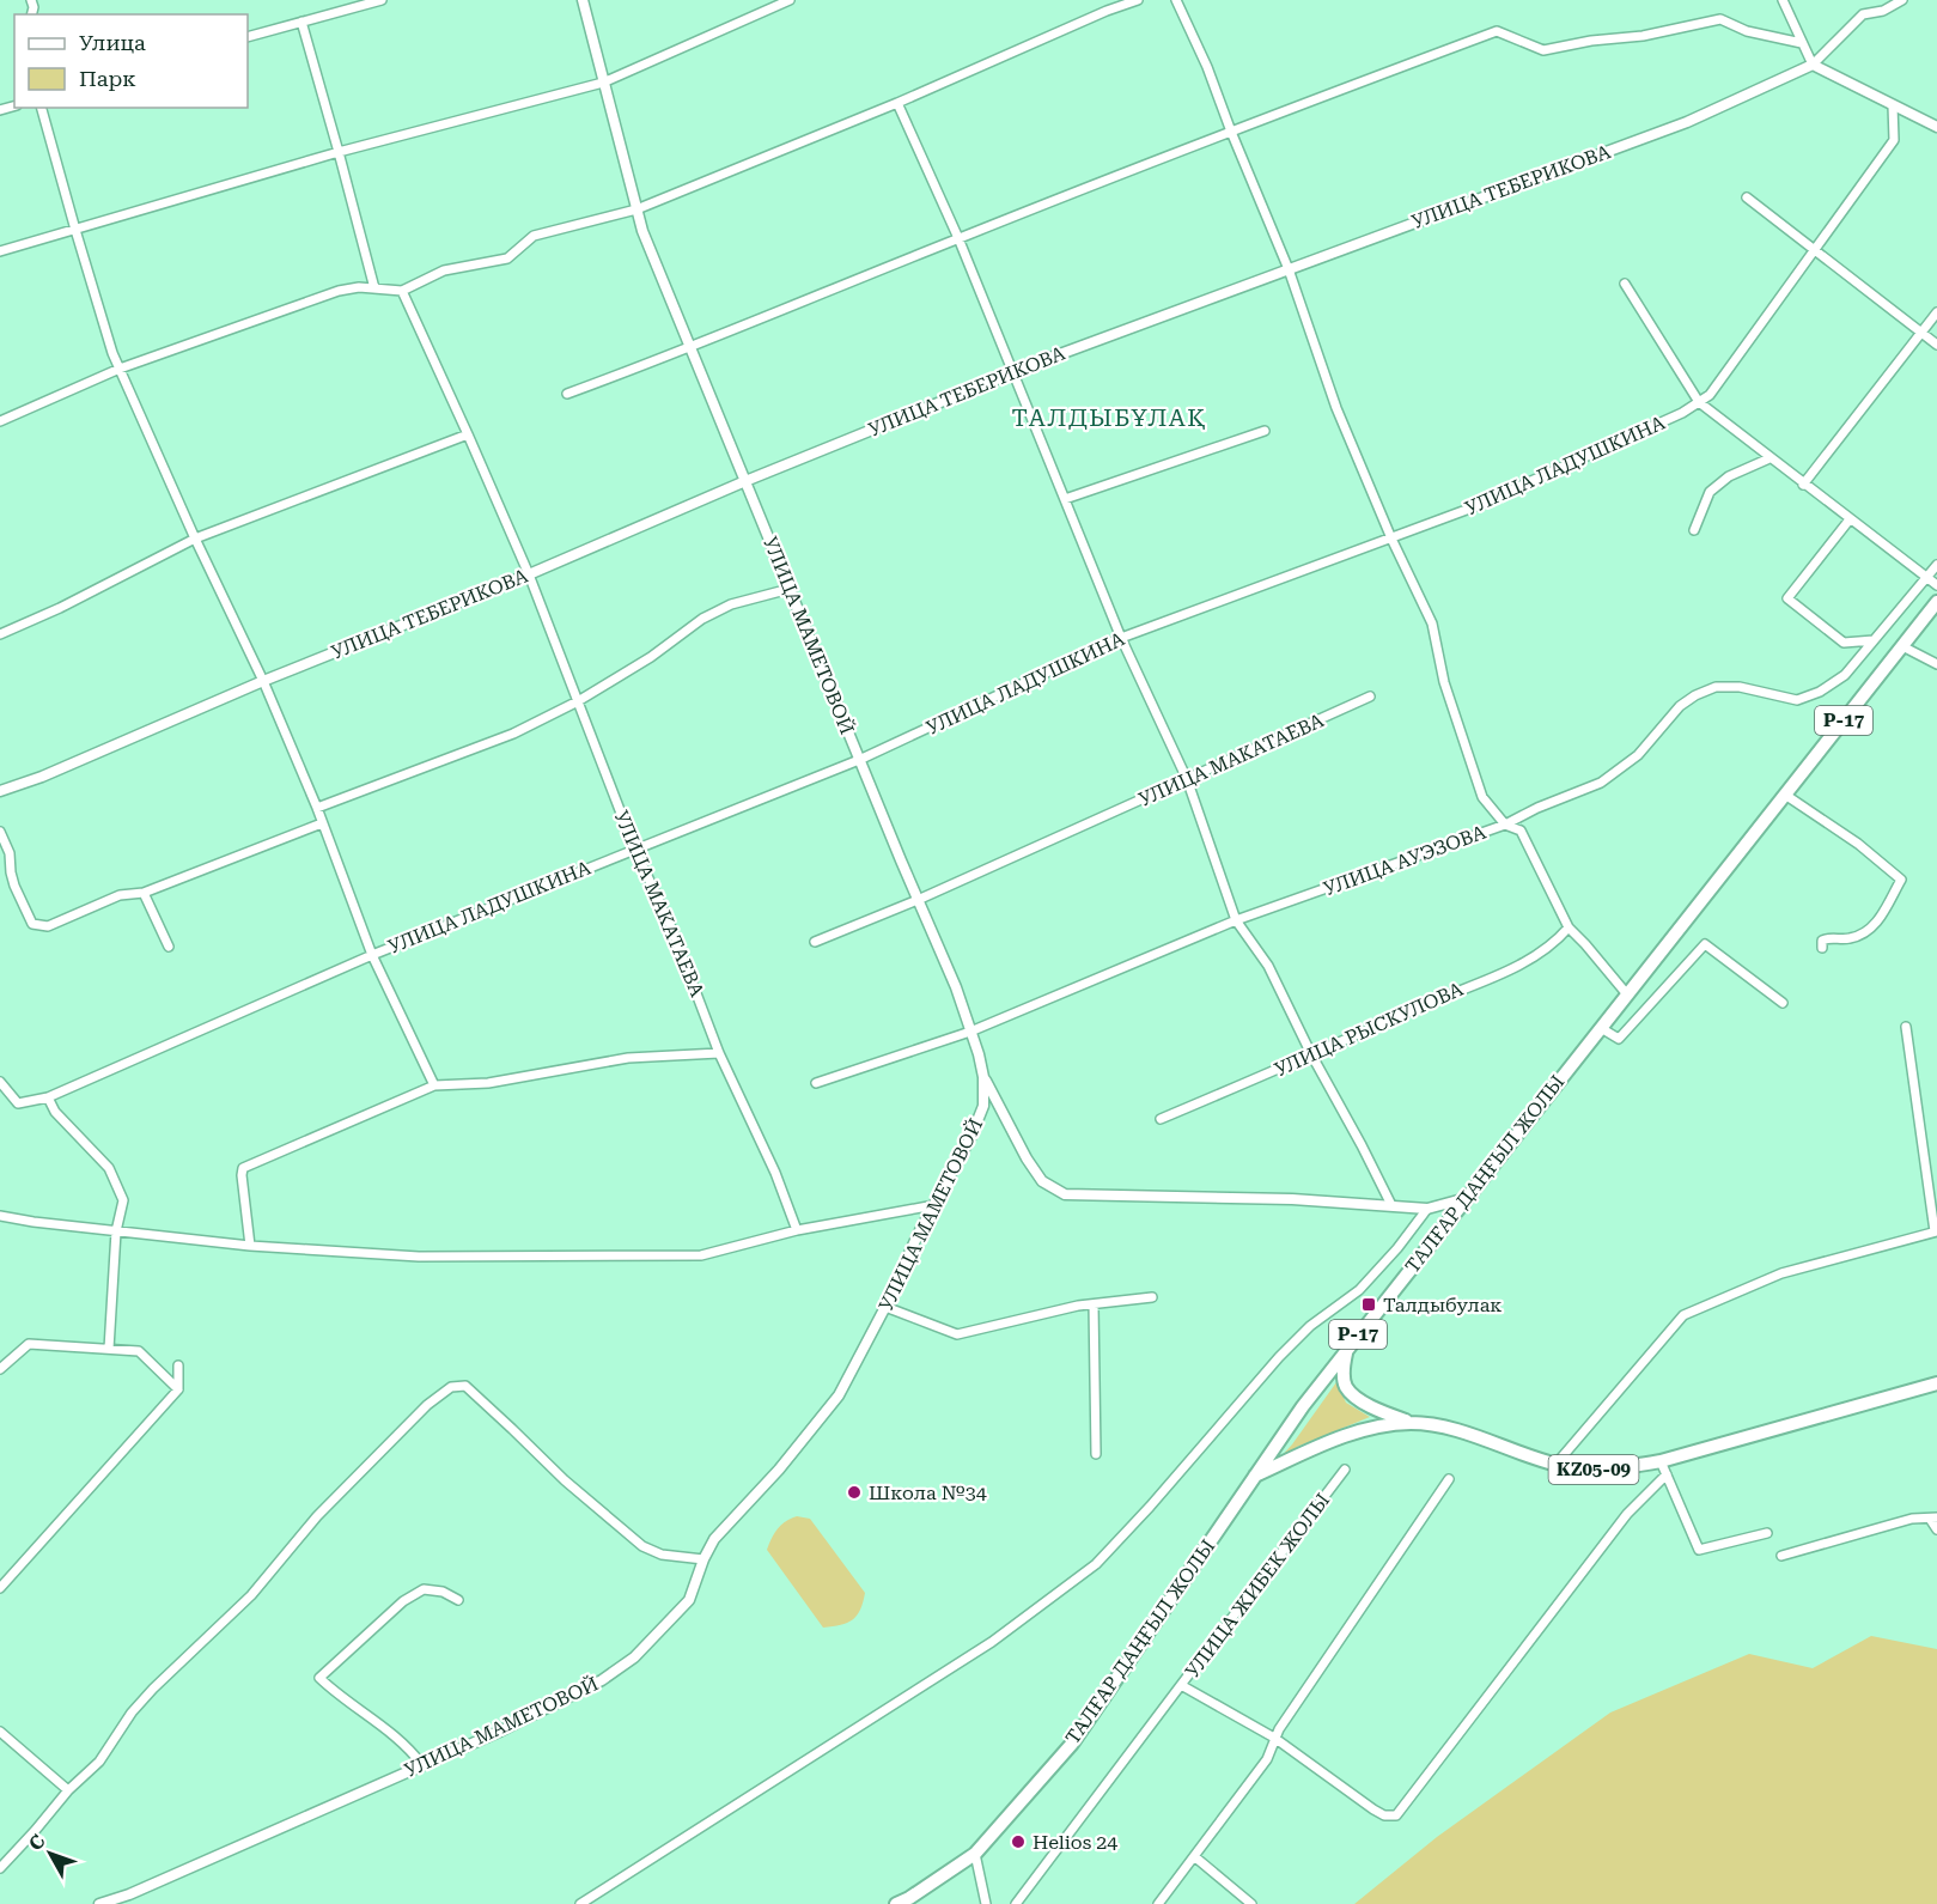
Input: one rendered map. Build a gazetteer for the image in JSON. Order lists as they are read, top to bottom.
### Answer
{
  "streets": {
    "main road": ["P-17", "ТАЛҒАР ДАҢҒЫЛ ЖОЛЫ", "KZ05-09"],
    "street": [
      "УЛИЦА ТЕБЕРИКОВА",
      "УЛИЦА ЛАДУШКИНА",
      "УЛИЦА МАМЕТОВОЙ",
      "УЛИЦА МАКАТАЕВА",
      "УЛИЦА АУЭЗОВА",
      "УЛИЦА РЫСКУЛОВА",
      "УЛИЦА ЖИБЕК ЖОЛЫ"
    ]
  },
  "crossings": [
    ["УЛИЦА ТЕБЕРИКОВА", "УЛИЦА МАМЕТОВОЙ"],
    ["УЛИЦА ТЕБЕРИКОВА", "УЛИЦА МАКАТАЕВА"],
    ["УЛИЦА ЛАДУШКИНА", "УЛИЦА МАМЕТОВОЙ"],
    ["УЛИЦА ЛАДУШКИНА", "УЛИЦА МАКАТАЕВА"],
    ["УЛИЦА МАМЕТОВОЙ", "УЛИЦА МАКАТАЕВА"],
    ["УЛИЦА МАМЕТОВОЙ", "УЛИЦА АУЭЗОВА"],
    ["ТАЛҒАР ДАҢҒЫЛ ЖОЛЫ", "KZ05-09"],
    ["KZ05-09", "УЛИЦА ЖИБЕК ЖОЛЫ"]
  ],
  "districts": ["ТАЛДЫБҰЛАҚ"],
  "places": {
    "transit": ["Талдыбулак"],
    "other": ["Школа №34", "Helios 24"]
  },
  "legend": ["Улица", "Парк"],
  "north": "top left"
}
